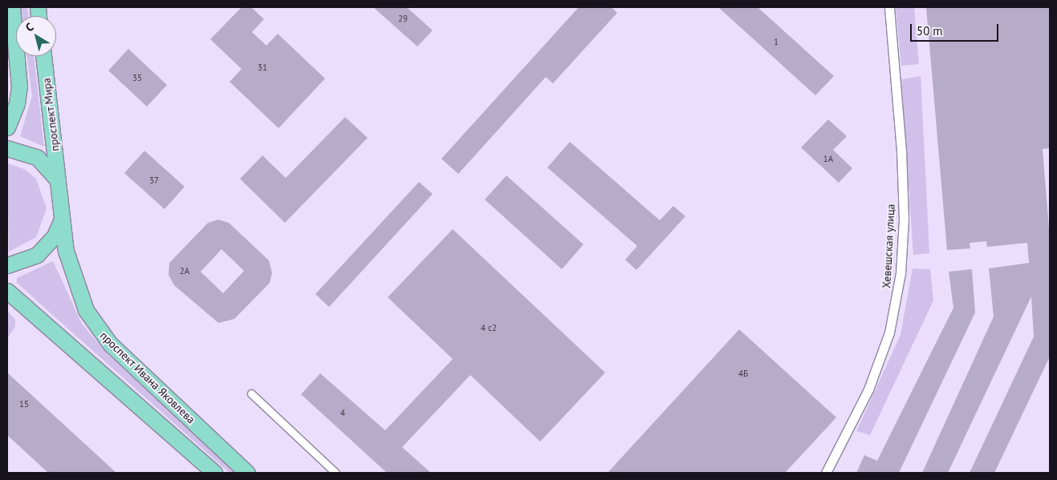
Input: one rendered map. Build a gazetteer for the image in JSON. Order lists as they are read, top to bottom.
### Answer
{
  "streets": {
    "main road": ["проспект Мира", "проспект Ивана Яковлева"],
    "street": ["Хевешская улица"]
  },
  "crossings": [
    ["проспект Мира", "проспект Ивана Яковлева"]
  ],
  "house_numbers": [
    "29",
    "1",
    "31",
    "35",
    "1А",
    "37",
    "2А",
    "4 с2",
    "4Б",
    "15",
    "4"
  ],
  "scale_bar": "50 m",
  "north": "top left"
}
